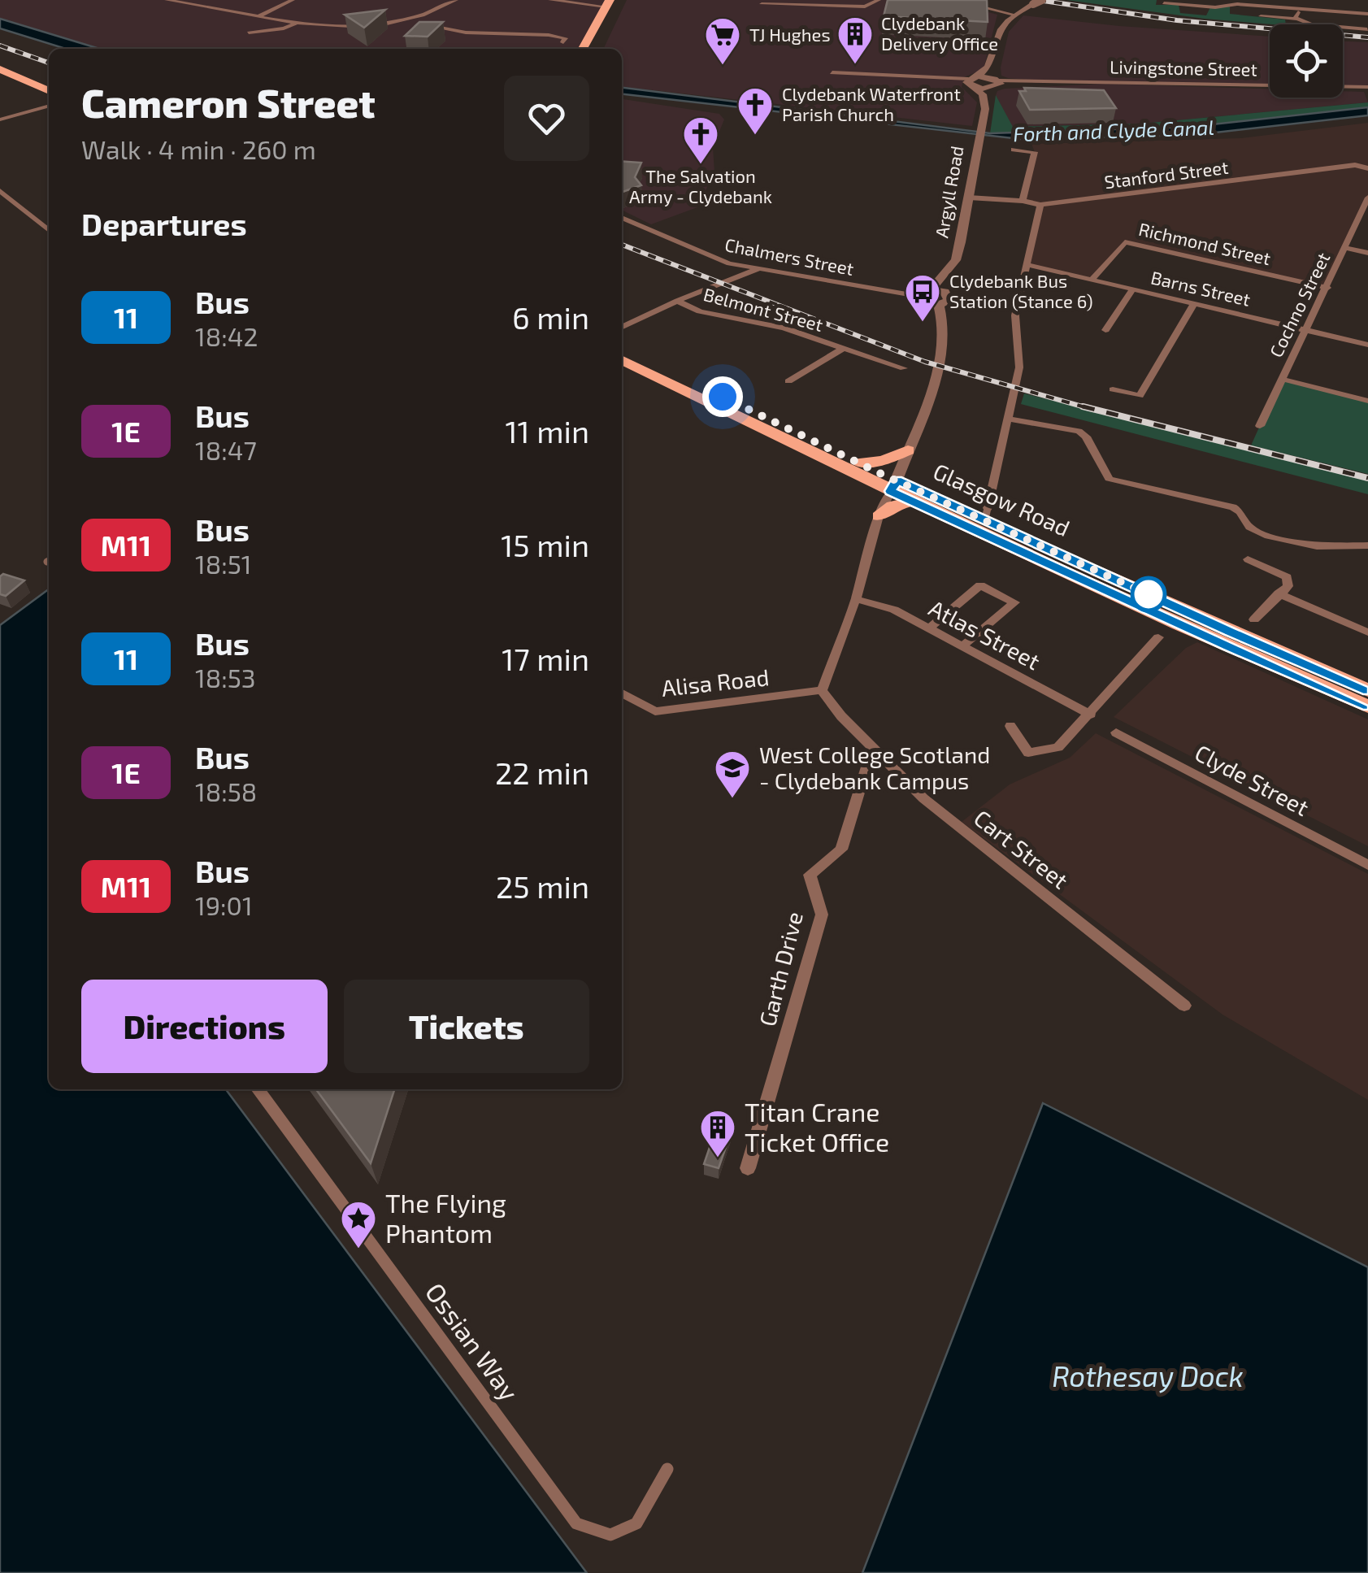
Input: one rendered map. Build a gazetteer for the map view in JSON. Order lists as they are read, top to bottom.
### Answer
{
  "streets": {
    "main road": ["Glasgow Road"],
    "street": [
      "Livingstone Street",
      "Stanford Street",
      "Argyll Road",
      "Richmond Street",
      "Chalmers Street",
      "Barns Street",
      "Cochno Street",
      "Belmont Street",
      "Atlas Street",
      "Alisa Road",
      "Clyde Street",
      "Cart Street",
      "Garth Drive",
      "Ossian Way"
    ]
  },
  "crossings": [
    ["Stanford Street", "Argyll Road"],
    ["Richmond Street", "Barns Street"],
    ["Richmond Street", "Cochno Street"],
    ["Barns Street", "Cochno Street"],
    ["Alisa Road", "Cart Street"],
    ["Cart Street", "Garth Drive"]
  ],
  "water": ["Forth and Clyde Canal", "Rothesay Dock"],
  "places": {
    "building": ["Clydebank Delivery Office", "Titan Crane Ticket Office"],
    "supermarket": ["TJ Hughes"],
    "church": ["Clydebank Waterfront Parish Church", "The Salvation Army - Clydebank"],
    "bus stop": ["Clydebank Bus Station (Stance 6)"],
    "school or university": ["West College Scotland - Clydebank Campus"],
    "place": ["The Flying Phantom"]
  },
  "lines": ["bus line 11"],
  "page": {
    "heading": [
      ["Cameron Street", "Walk · 4 min · 260 m"],
      "Departures"
    ],
    "list": [
      {
        "mark": "11",
        "name": "Bus",
        "note": "18:42",
        "value": "6 min"
      },
      {
        "mark": "1E",
        "name": "Bus",
        "note": "18:47",
        "value": "11 min"
      },
      {
        "mark": "M11",
        "name": "Bus",
        "note": "18:51",
        "value": "15 min"
      },
      {
        "mark": "11",
        "name": "Bus",
        "note": "18:53",
        "value": "17 min"
      },
      {
        "mark": "1E",
        "name": "Bus",
        "note": "18:58",
        "value": "22 min"
      },
      {
        "mark": "M11",
        "name": "Bus",
        "note": "19:01",
        "value": "25 min"
      }
    ],
    "buttons": ["Directions", "Tickets"]
  }
}
